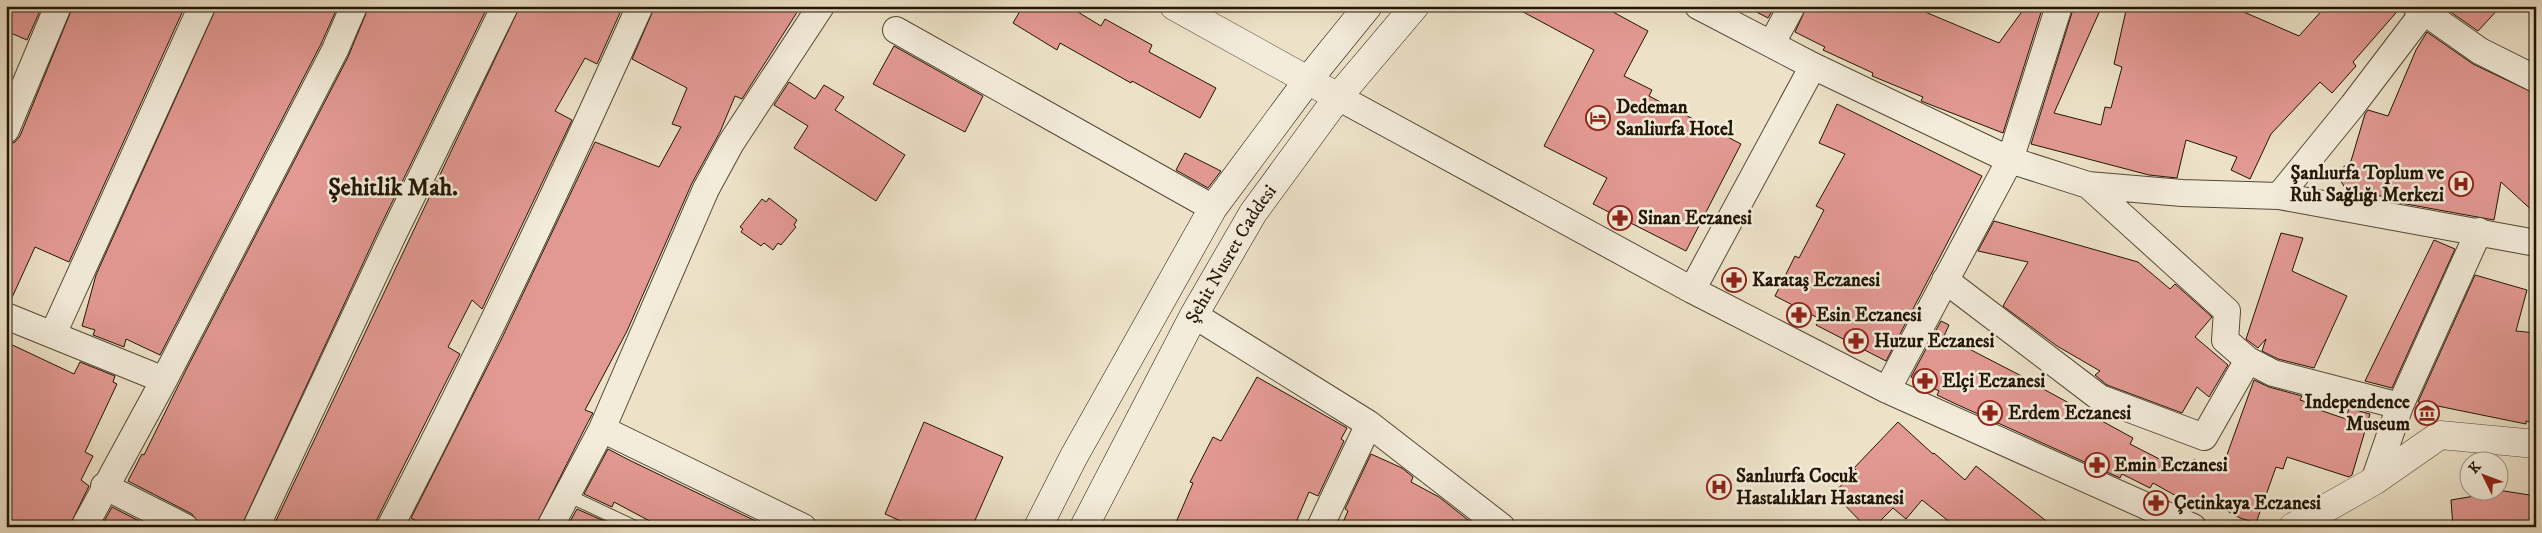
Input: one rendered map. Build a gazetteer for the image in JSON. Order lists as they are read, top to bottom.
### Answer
{
  "streets": {
    "main road": ["Şehit Nusret Caddesi"]
  },
  "districts": ["Şehitlik Mah."],
  "places": {
    "hotel": ["Dedeman Sanliurfa Hotel"],
    "hospital": ["Şanlıurfa Toplum ve Ruh Sağlığı Merkezi", "Sanlıurfa Cocuk Hastalıkları Hastanesi"],
    "pharmacy": [
      "Sinan Eczanesi",
      "Karataş Eczanesi",
      "Esin Eczanesi",
      "Huzur Eczanesi",
      "Elçi Eczanesi",
      "Erdem Eczanesi",
      "Emin Eczanesi",
      "Çetinkaya Eczanesi"
    ],
    "museum": ["Independence Museum"]
  },
  "north": "top left"
}
